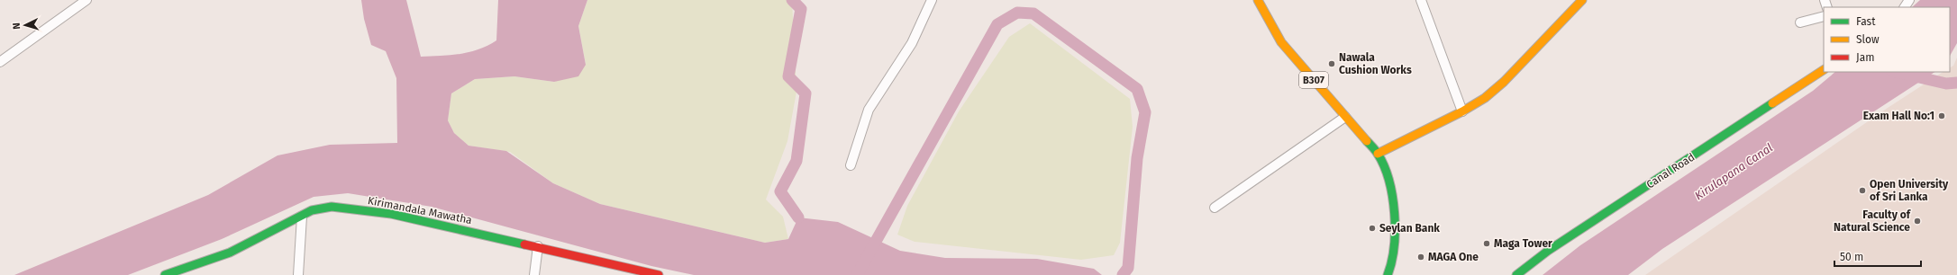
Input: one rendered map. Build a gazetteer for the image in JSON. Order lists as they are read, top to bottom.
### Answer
{
  "streets": {
    "street": ["B307", "Canal Road", "Kirimandala Mawatha"]
  },
  "water": ["Kirulapana Canal"],
  "places": [
    "Nawala Cushion Works",
    "Exam Hall No:1",
    "Open University of Sri Lanka",
    "Faculty of Natural Science",
    "Seylan Bank",
    "Maga Tower",
    "MAGA One"
  ],
  "legend": ["Fast", "Slow", "Jam"],
  "scale_bar": "50 m",
  "north": "left"
}
